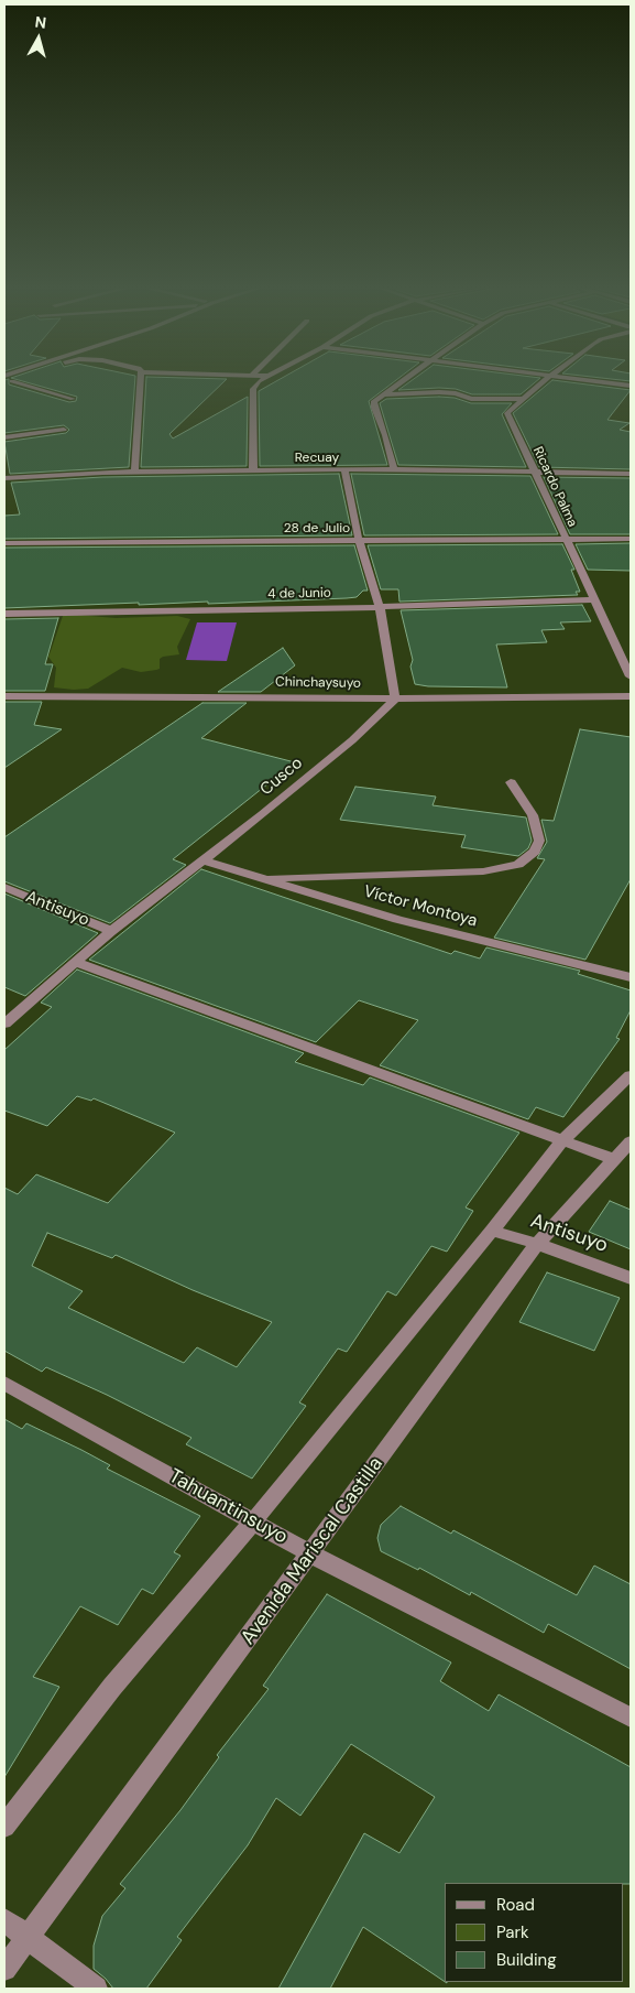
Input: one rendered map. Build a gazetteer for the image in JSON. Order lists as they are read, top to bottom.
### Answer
{
  "streets": {
    "street": [
      "Recuay",
      "Ricardo Palma",
      "28 de Julio",
      "4 de Junio",
      "Chinchaysuyo",
      "Cusco",
      "Víctor Montoya",
      "Antisuyo",
      "Tahuantinsuyo",
      "Avenida Mariscal Castilla"
    ]
  },
  "crossings": [
    ["Recuay", "Ricardo Palma"],
    ["Ricardo Palma", "28 de Julio"],
    ["Ricardo Palma", "4 de Junio"],
    ["Chinchaysuyo", "Cusco"],
    ["Cusco", "Víctor Montoya"],
    ["Cusco", "Antisuyo"],
    ["Antisuyo", "Avenida Mariscal Castilla"],
    ["Tahuantinsuyo", "Avenida Mariscal Castilla"]
  ],
  "legend": ["Road", "Park", "Building"],
  "north": "top"
}
